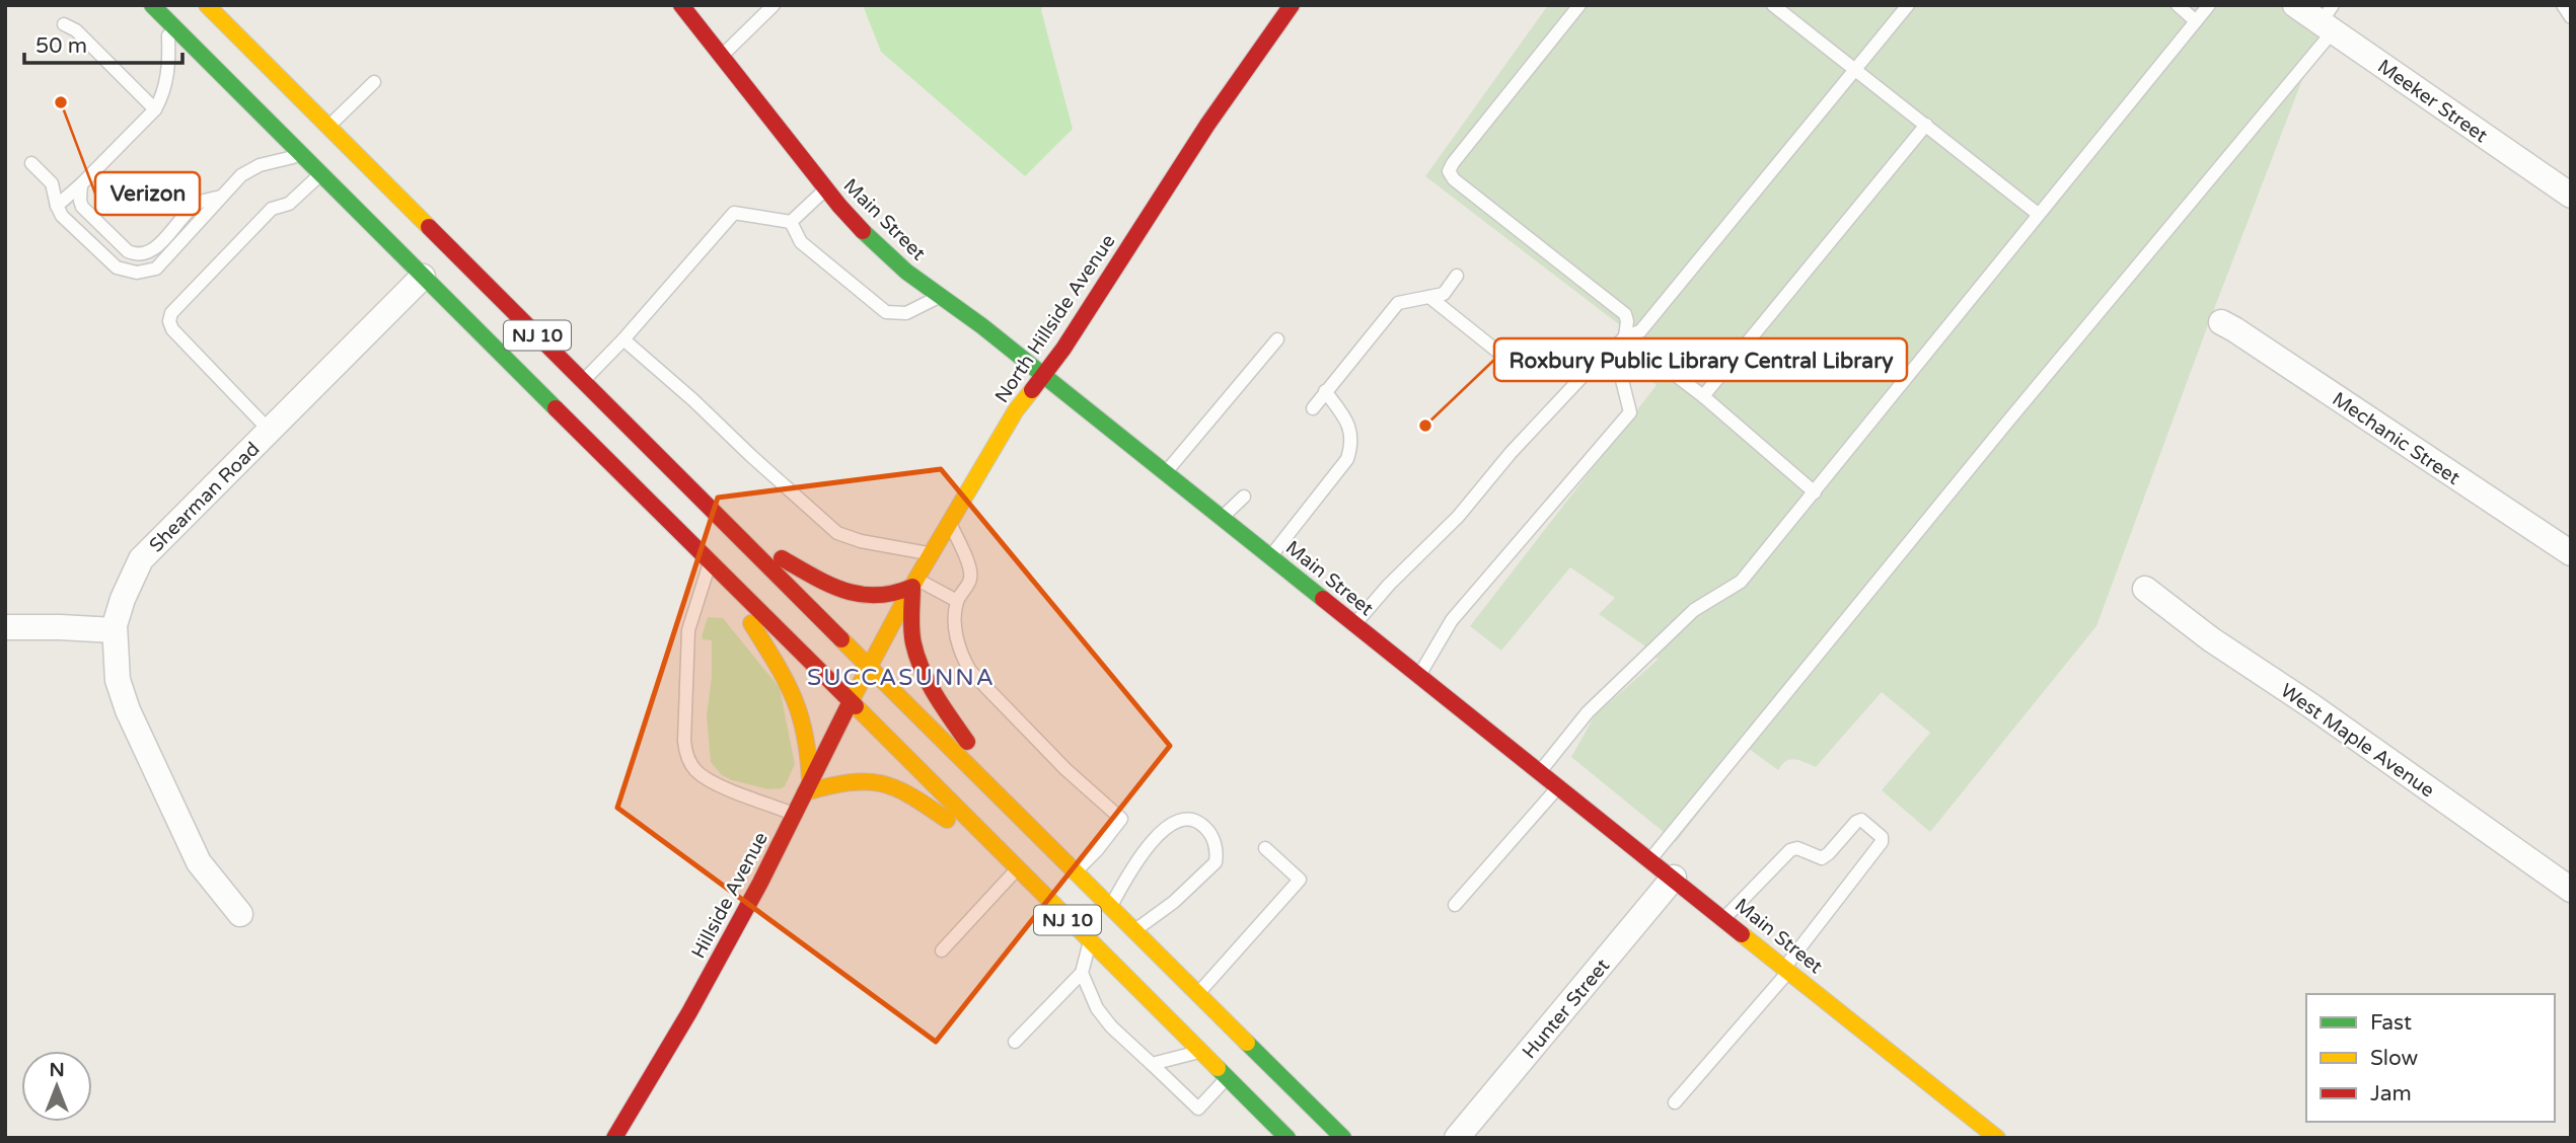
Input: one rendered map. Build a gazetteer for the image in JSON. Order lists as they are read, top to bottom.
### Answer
{
  "streets": {
    "main road": [
      "Main Street",
      "North Hillside Avenue",
      "NJ 10",
      "Hillside Avenue"
    ],
    "street": [
      "Meeker Street",
      "Mechanic Street",
      "Shearman Road",
      "West Maple Avenue",
      "Hunter Street"
    ]
  },
  "crossings": [
    ["Main Street", "North Hillside Avenue"],
    ["Main Street", "Hunter Street"],
    ["North Hillside Avenue", "NJ 10"],
    ["North Hillside Avenue", "Hillside Avenue"],
    ["NJ 10", "Shearman Road"],
    ["NJ 10", "Hillside Avenue"]
  ],
  "districts": ["SUCCASUNNA"],
  "places": ["Verizon", "Roxbury Public Library Central Library"],
  "legend": ["Fast", "Slow", "Jam"],
  "scale_bar": "50 m",
  "north": "top"
}
